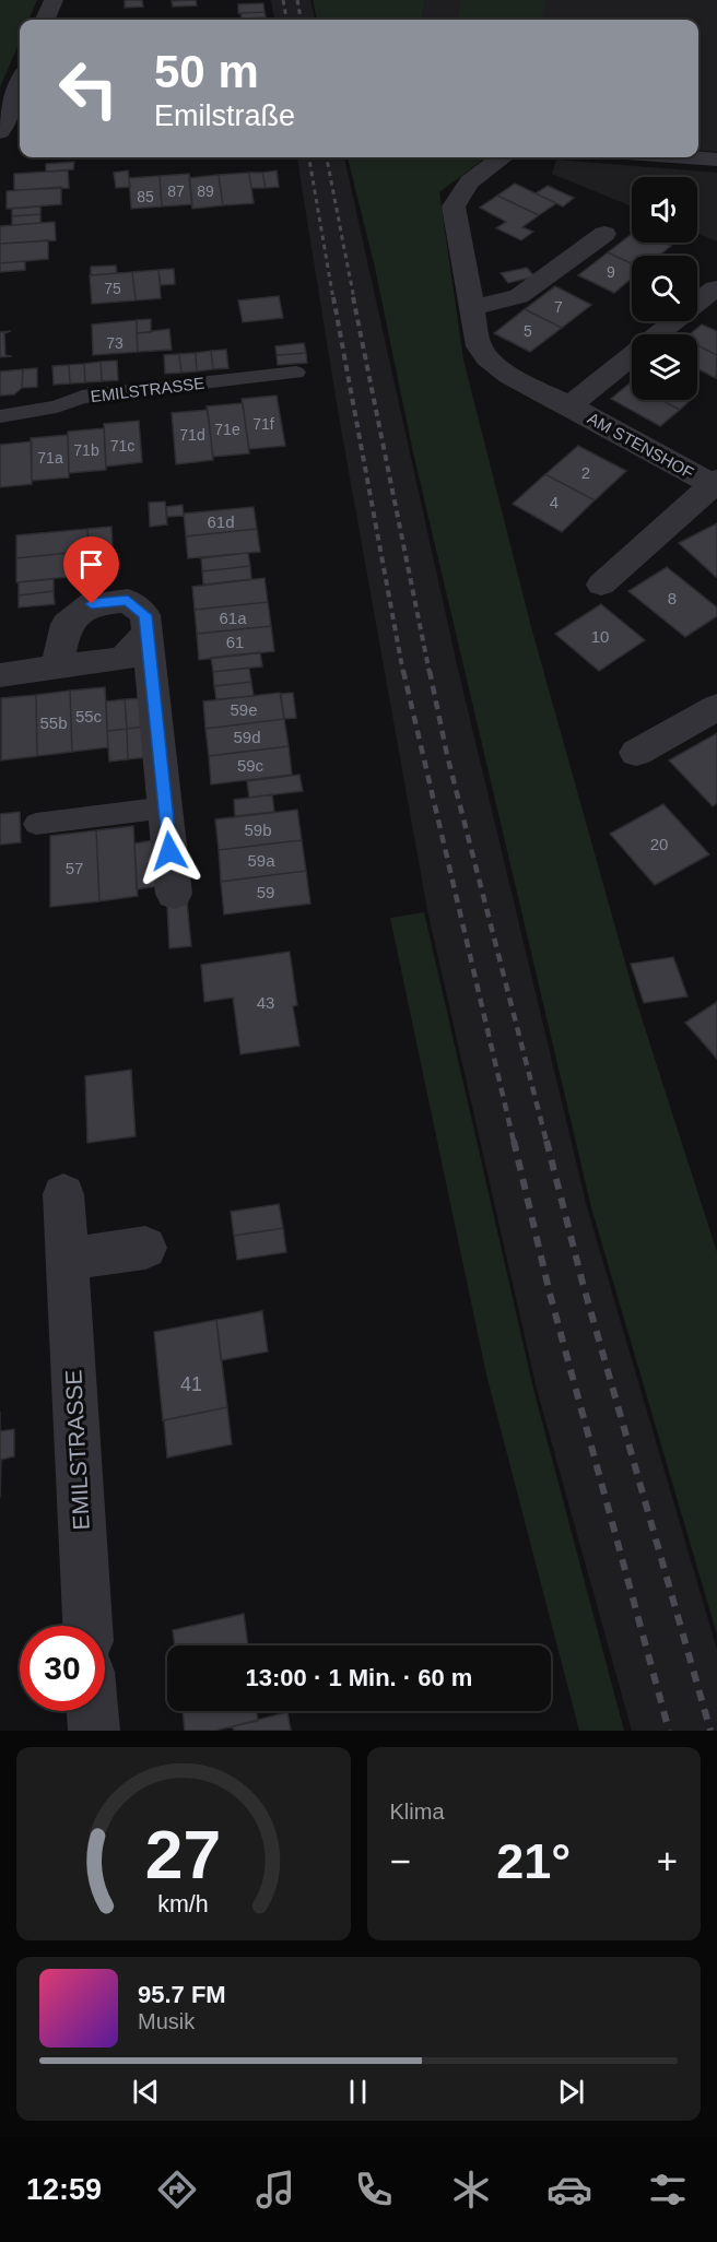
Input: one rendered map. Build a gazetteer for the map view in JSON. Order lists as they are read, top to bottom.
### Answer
{
  "streets": {
    "street": ["EMILSTRASSE", "AM STENSHOF"]
  },
  "house_numbers": [
    "87",
    "89",
    "85",
    "9",
    "75",
    "7",
    "5",
    "73",
    "71f",
    "71e",
    "71d",
    "71c",
    "71b",
    "71a",
    "2",
    "4",
    "61d",
    "8",
    "61a",
    "10",
    "61",
    "59e",
    "55c",
    "55b",
    "59d",
    "59c",
    "59b",
    "20",
    "59a",
    "57",
    "59",
    "43",
    "41"
  ],
  "page": {
    "turn": ["50 m", "Emilstraße"],
    "limit": "30",
    "trip": "13:00 · 1 Min. · 60 m",
    "tile": "Klima",
    "heat": ["−", "21°", "+"],
    "song": ["95.7 FM", "Musik"],
    "tabs": "12:59",
    "gauge": ["27", "km/h"]
  }
}
